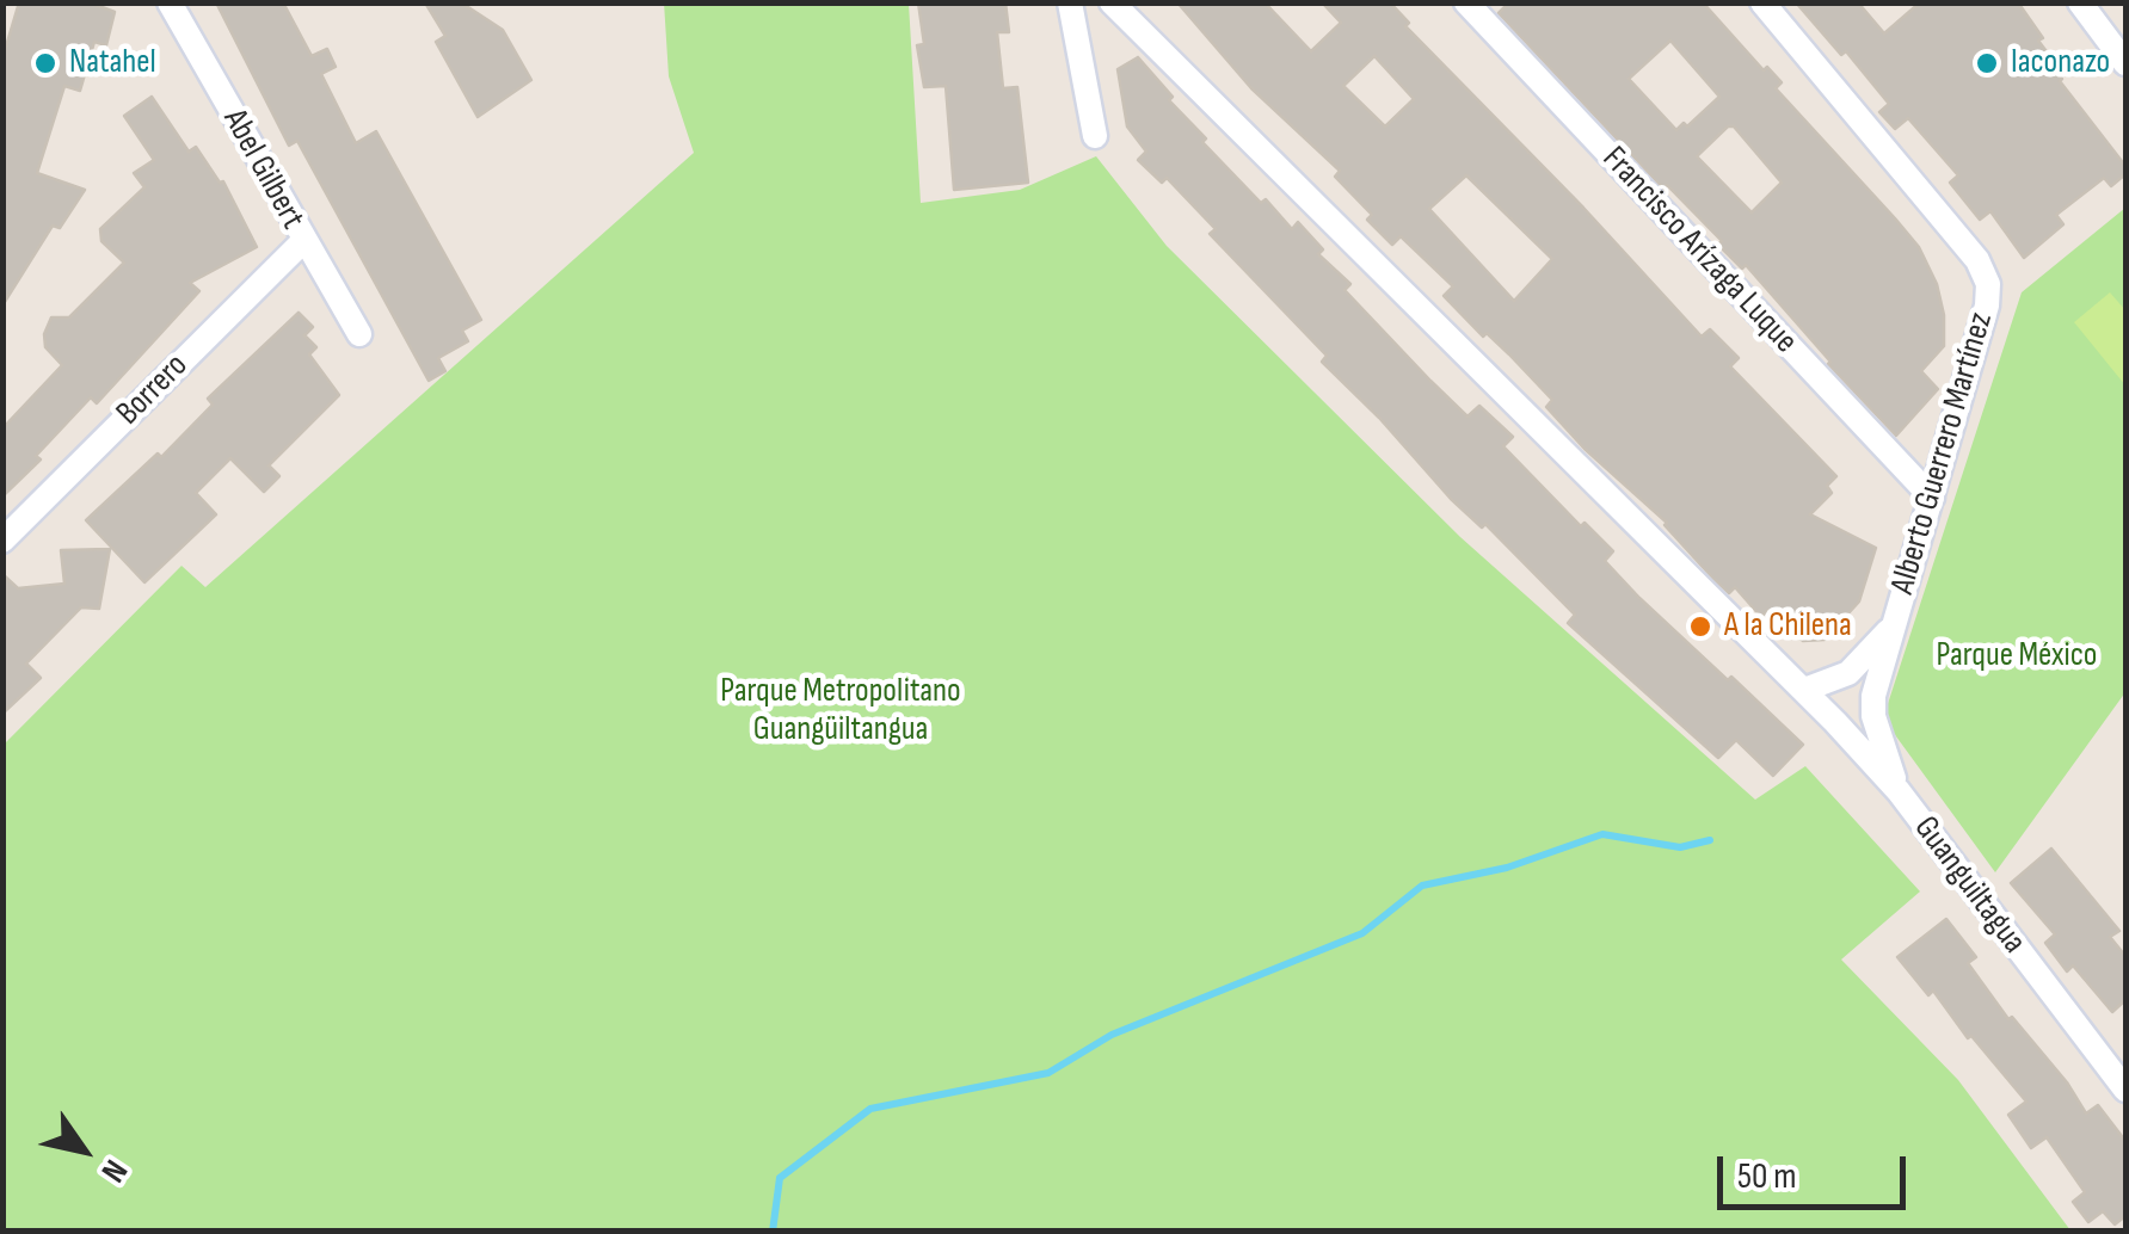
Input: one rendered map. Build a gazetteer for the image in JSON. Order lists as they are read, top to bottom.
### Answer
{
  "streets": {
    "street": [
      "Abel Gilbert",
      "Francisco Arízaga Luque",
      "Borrero",
      "Alberto Guerrero Martínez",
      "Guanguiltagua"
    ]
  },
  "crossings": [
    ["Abel Gilbert", "Borrero"],
    ["Francisco Arízaga Luque", "Alberto Guerrero Martínez"],
    ["Alberto Guerrero Martínez", "Guanguiltagua"]
  ],
  "parks": ["Parque México", "Parque Metropolitano Guangüiltangua"],
  "places": ["Natahel", "Iaconazo", "A la Chilena"],
  "scale_bar": "50 m",
  "north": "bottom right"
}
